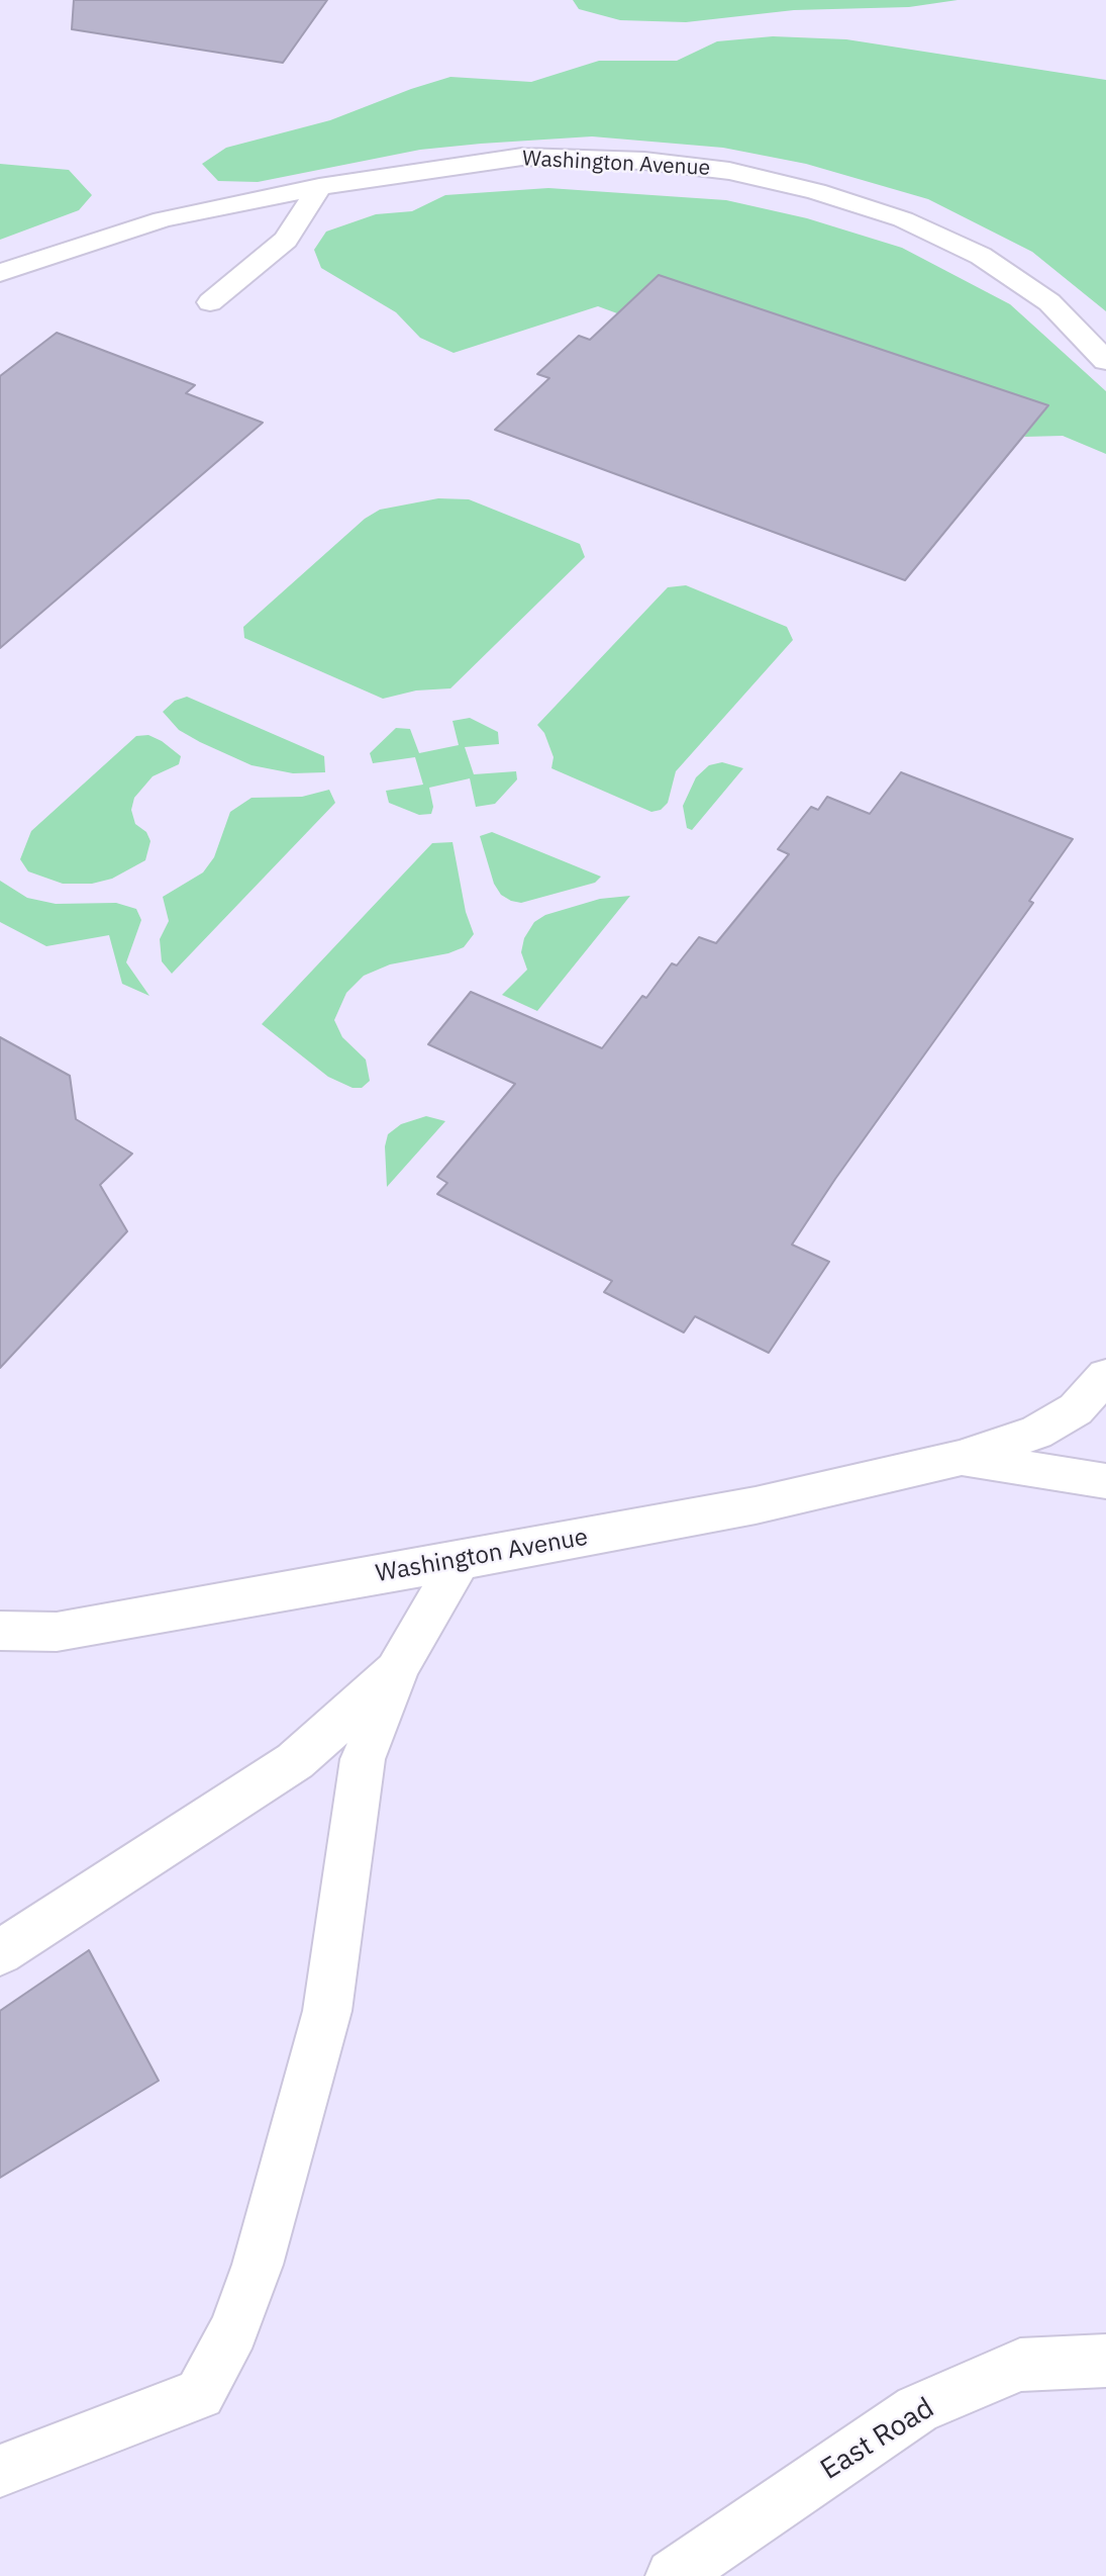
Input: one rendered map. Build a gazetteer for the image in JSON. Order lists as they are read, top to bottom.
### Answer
{
  "streets": {
    "street": ["Washington Avenue", "East Road"]
  }
}
